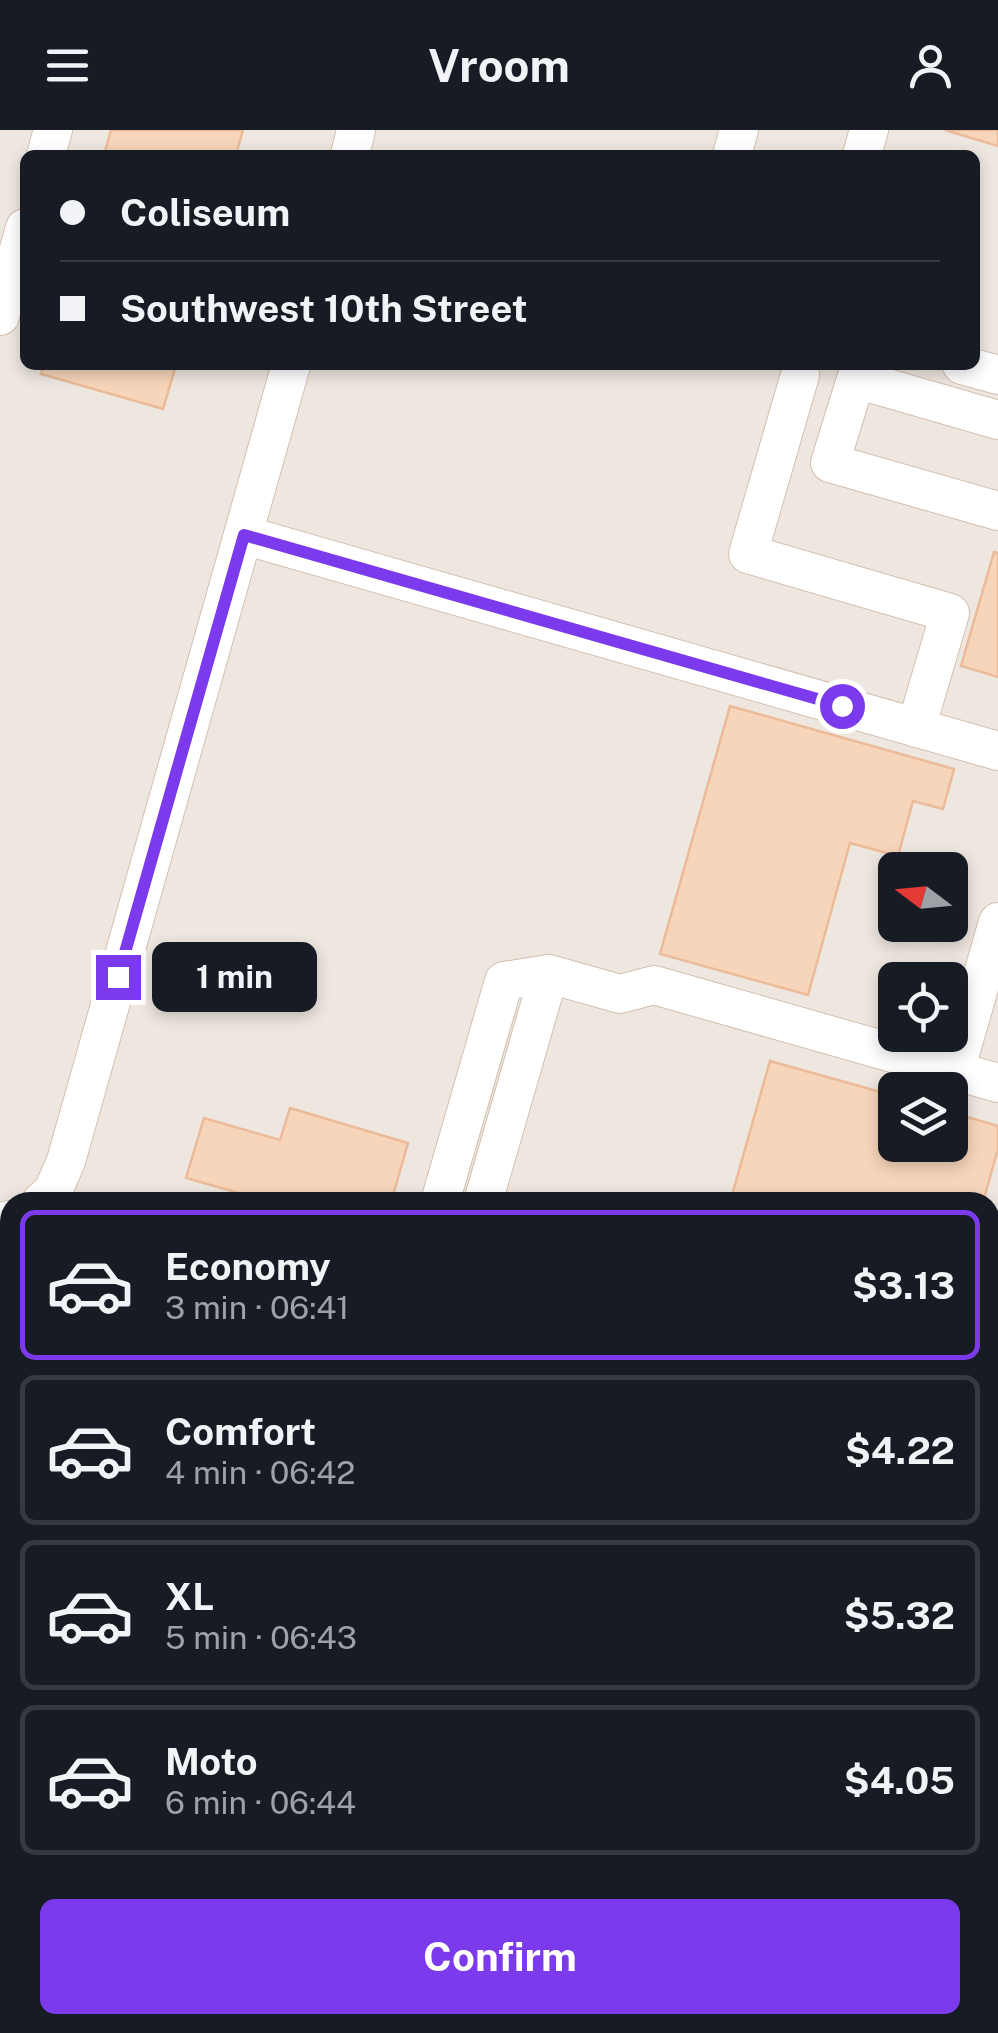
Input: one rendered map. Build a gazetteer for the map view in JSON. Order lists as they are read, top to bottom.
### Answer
{
  "north": "left",
  "page": {
    "header": "Vroom",
    "banner": ["Coliseum", "Southwest 10th Street"],
    "bubble": "1 min",
    "list": [
      {
        "name": "Economy",
        "note": "3 min · 06:41",
        "value": "$3.13"
      },
      {
        "name": "Comfort",
        "note": "4 min · 06:42",
        "value": "$4.22"
      },
      {
        "name": "XL",
        "note": "5 min · 06:43",
        "value": "$5.32"
      },
      {
        "name": "Moto",
        "note": "6 min · 06:44",
        "value": "$4.05"
      }
    ],
    "buttons": "Confirm"
  }
}
